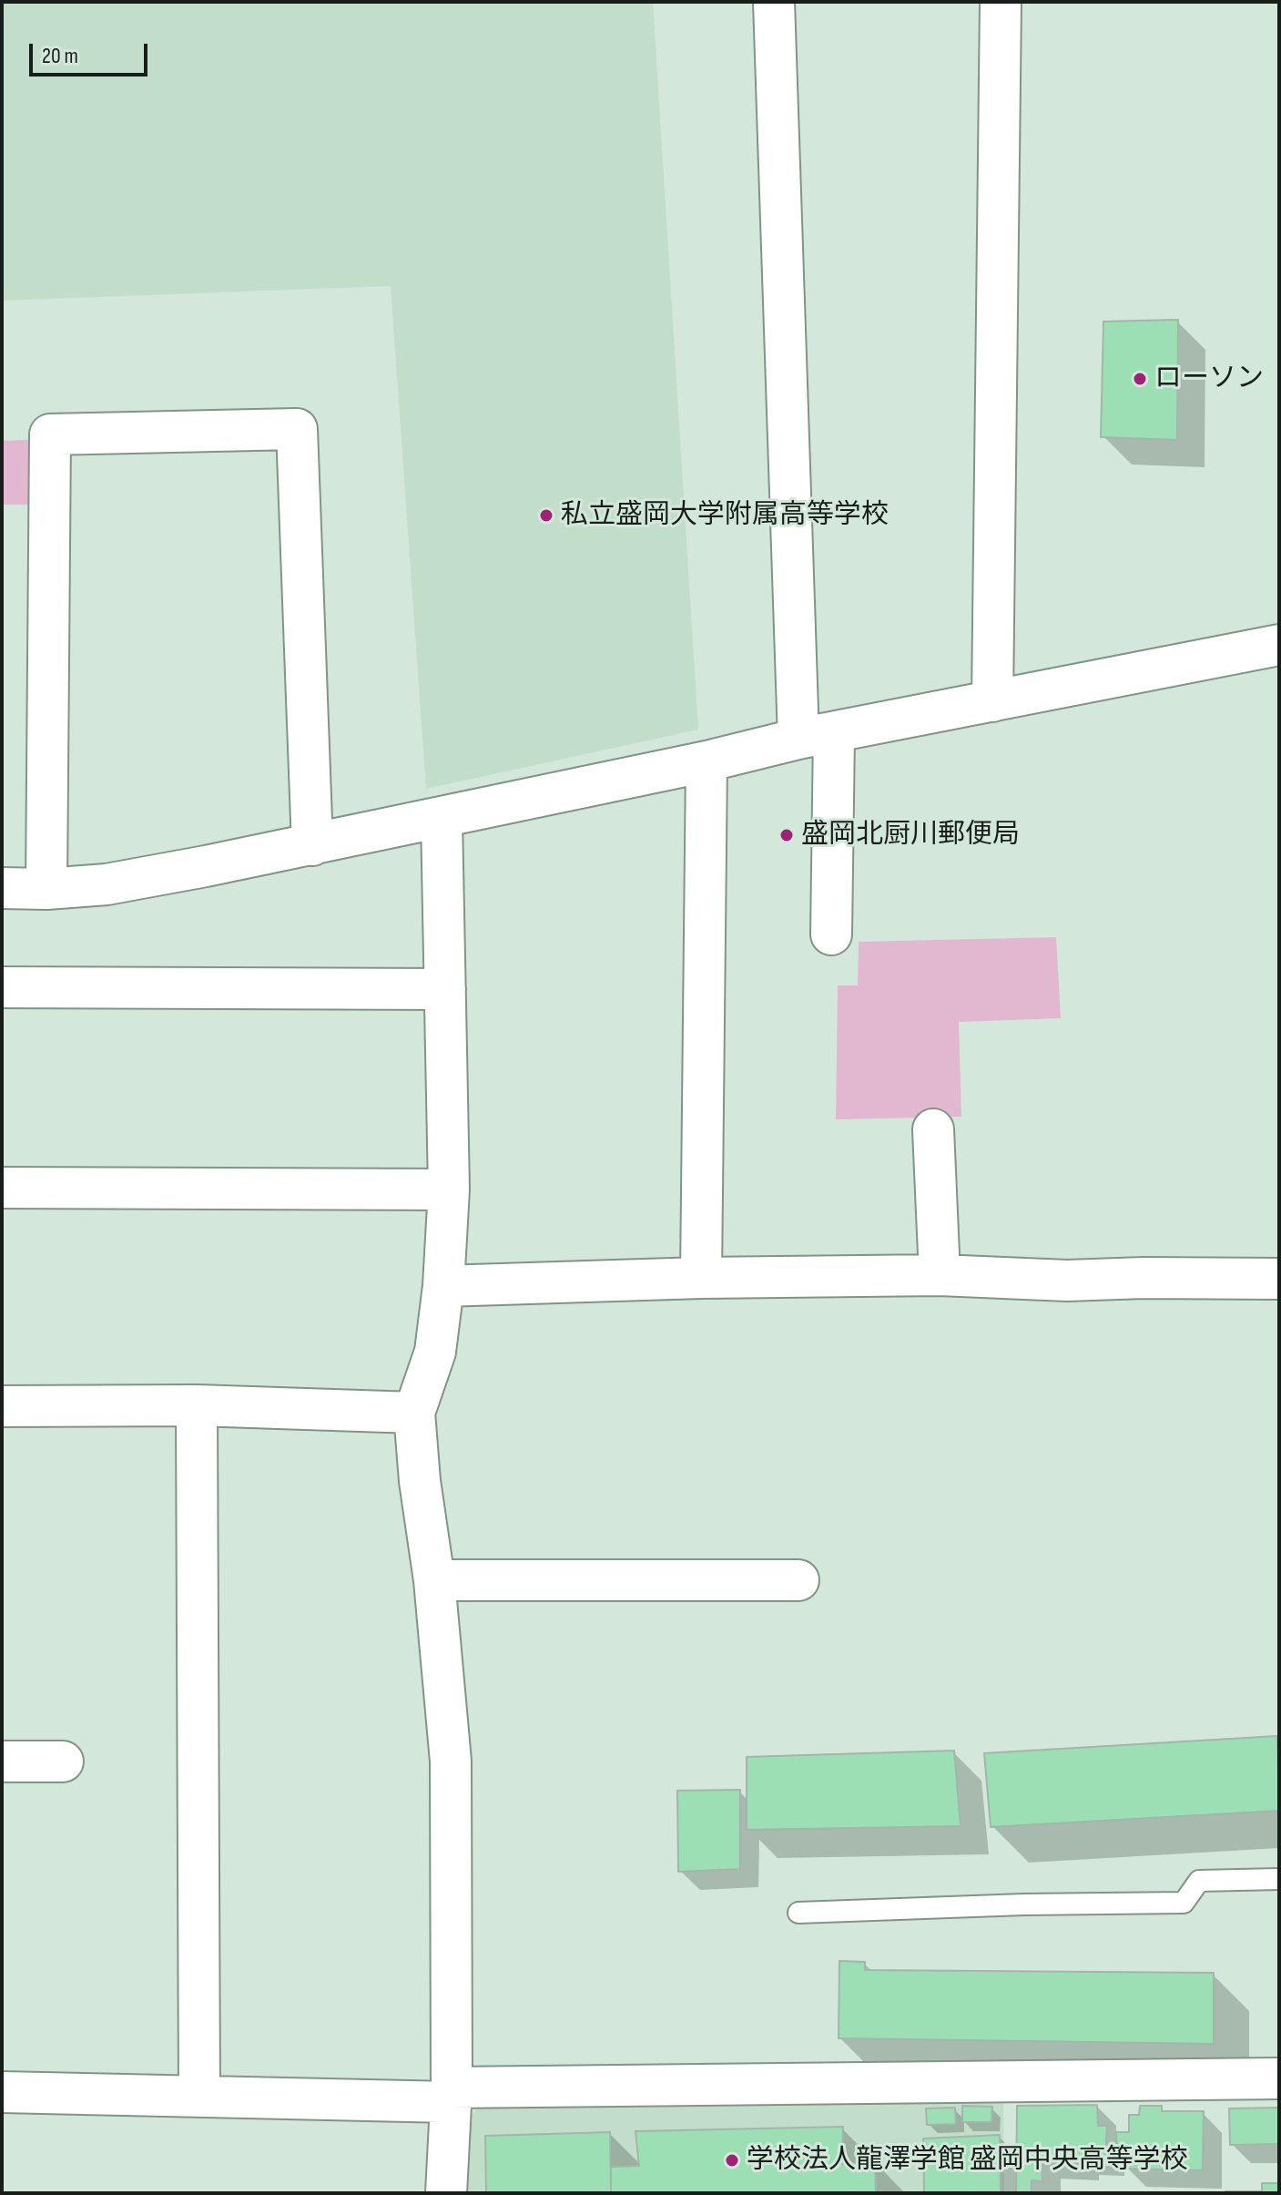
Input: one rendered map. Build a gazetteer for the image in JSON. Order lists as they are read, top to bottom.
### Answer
{
  "places": [
    "ローソン",
    "私立盛岡大学附属高等学校",
    "盛岡北厨川郵便局",
    "学校法人龍澤学館 盛岡中央高等学校"
  ],
  "scale_bar": "20 m"
}
